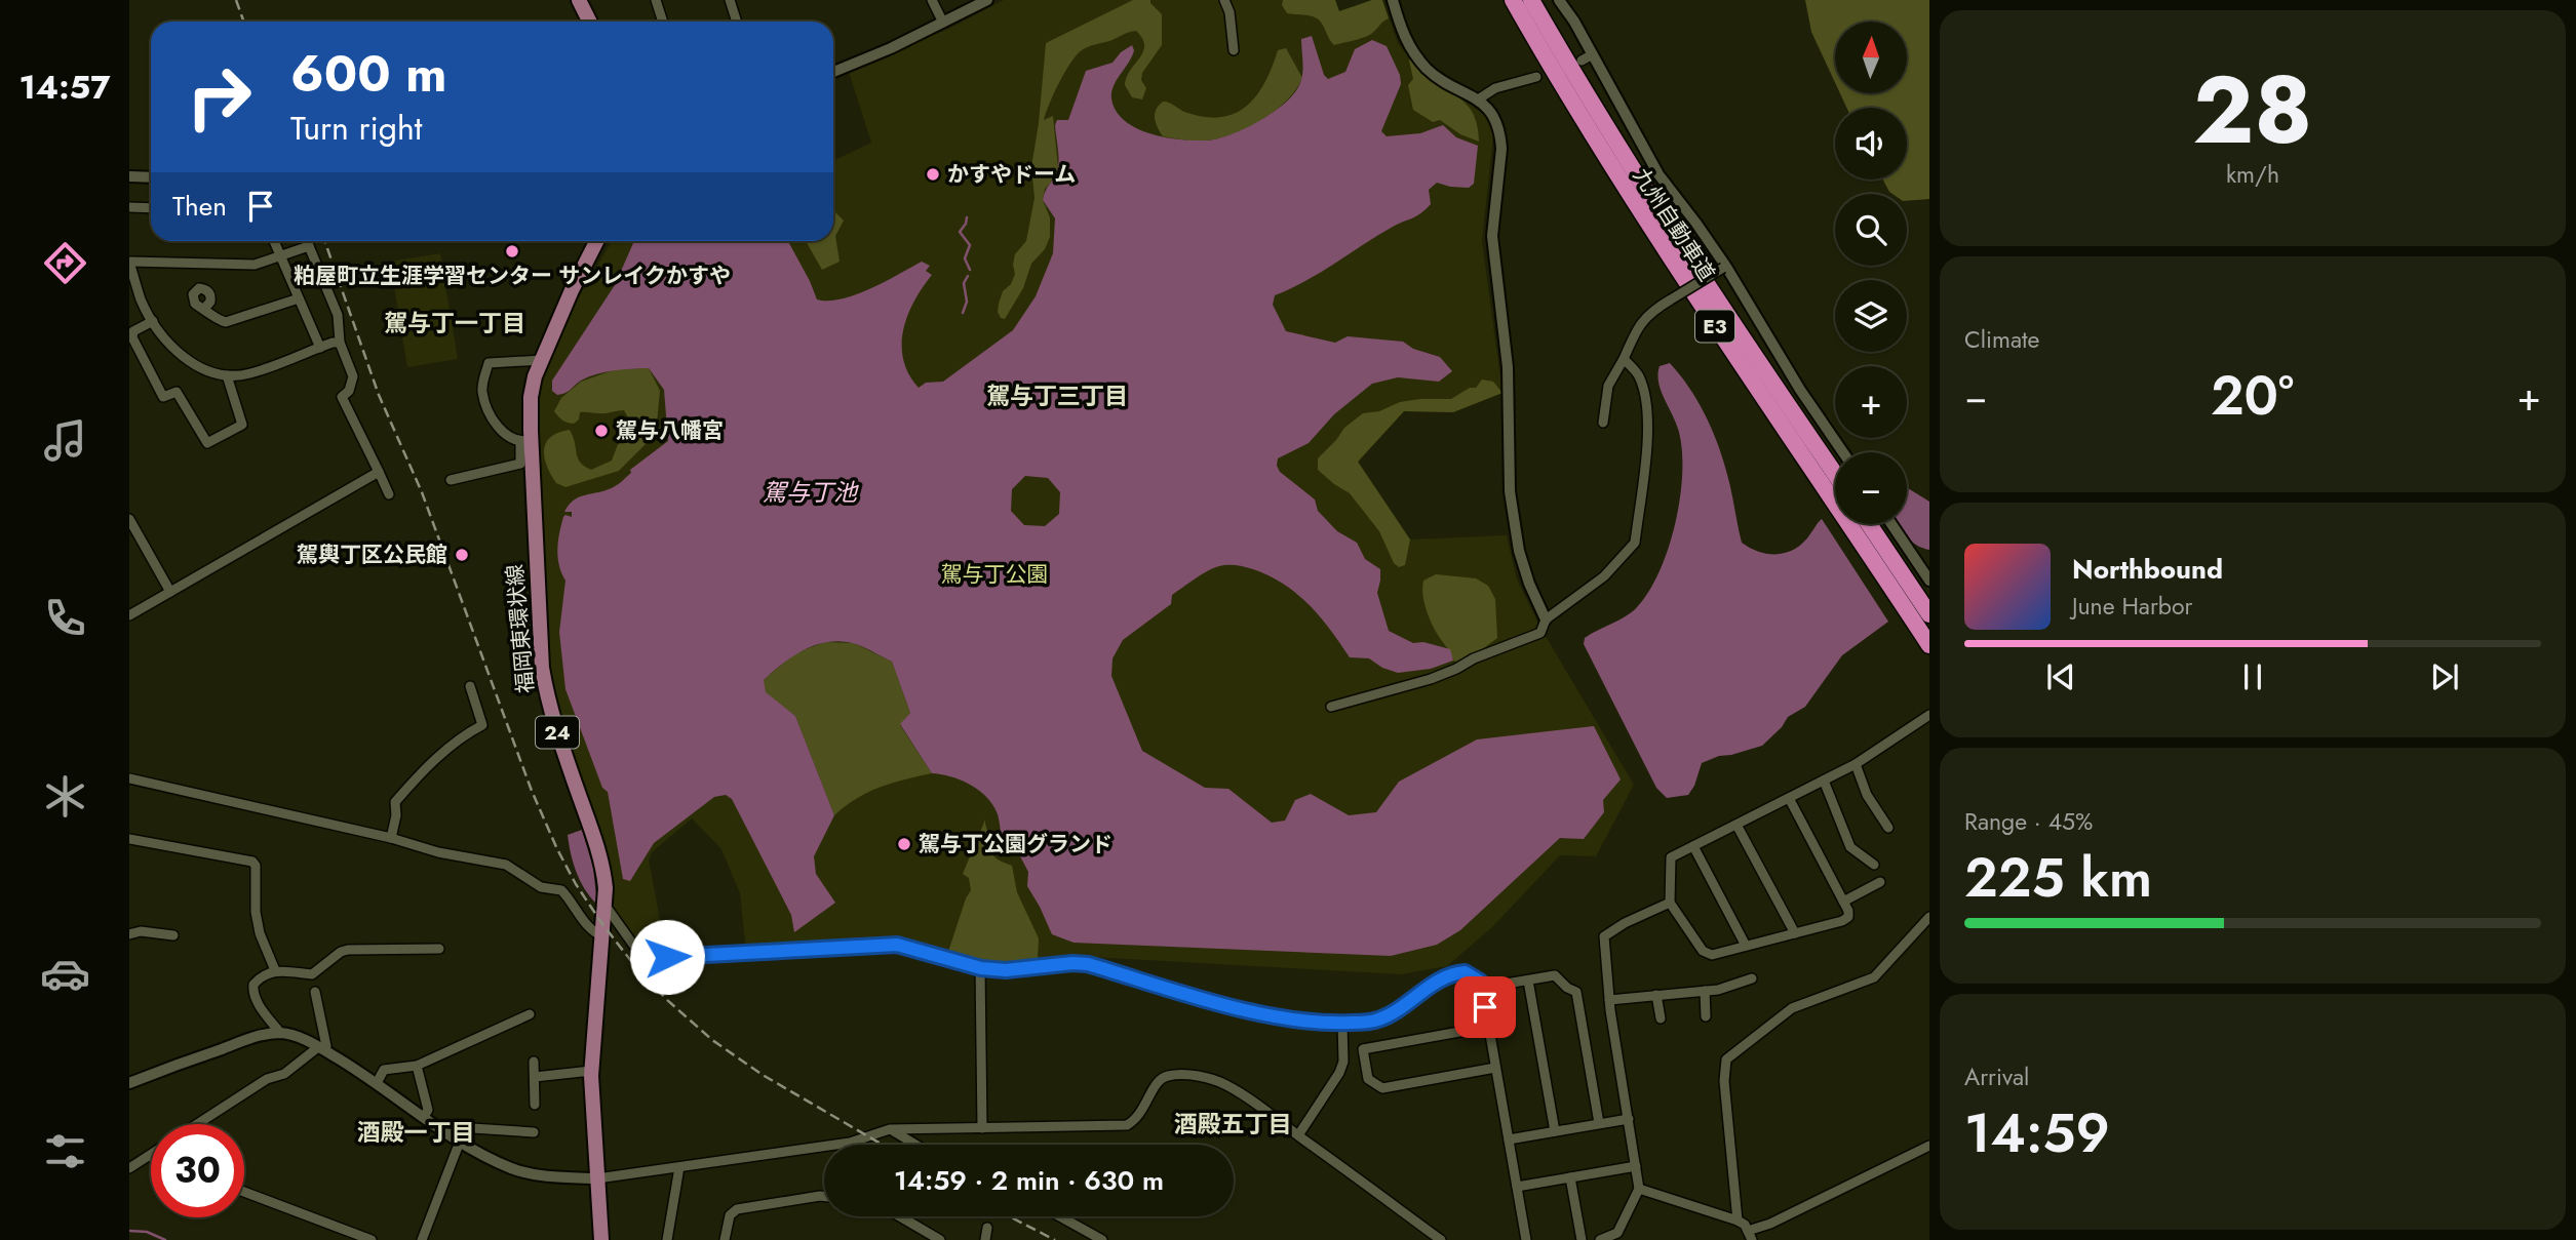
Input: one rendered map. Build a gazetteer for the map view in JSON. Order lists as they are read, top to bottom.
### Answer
{
  "streets": {
    "highway": ["九州自動車道", "E3"],
    "main road": ["福岡東環状線", "24"]
  },
  "districts": [
    "駕与丁一丁目",
    "駕与丁三丁目",
    "酒殿五丁目",
    "酒殿一丁目"
  ],
  "water": ["駕与丁池"],
  "parks": ["駕与丁公園"],
  "places": [
    "かすやドーム",
    "粕屋町立生涯学習センター サンレイクかすや",
    "駕与八幡宮",
    "駕輿丁区公民館",
    "駕与丁公園グランド"
  ],
  "north": "top",
  "page": {
    "tabs": "14:57",
    "tile": [
      ["28", "km/h"],
      "Climate",
      ["Range · 45%", "225 km"],
      ["Arrival", "14:59"]
    ],
    "map_buttons": ["+", "−"],
    "turn": ["600 m", "Turn right"],
    "then": "Then",
    "heat": ["−", "20°", "+"],
    "song": ["Northbound", "June Harbor"],
    "limit": "30",
    "trip": "14:59 · 2 min · 630 m"
  }
}
